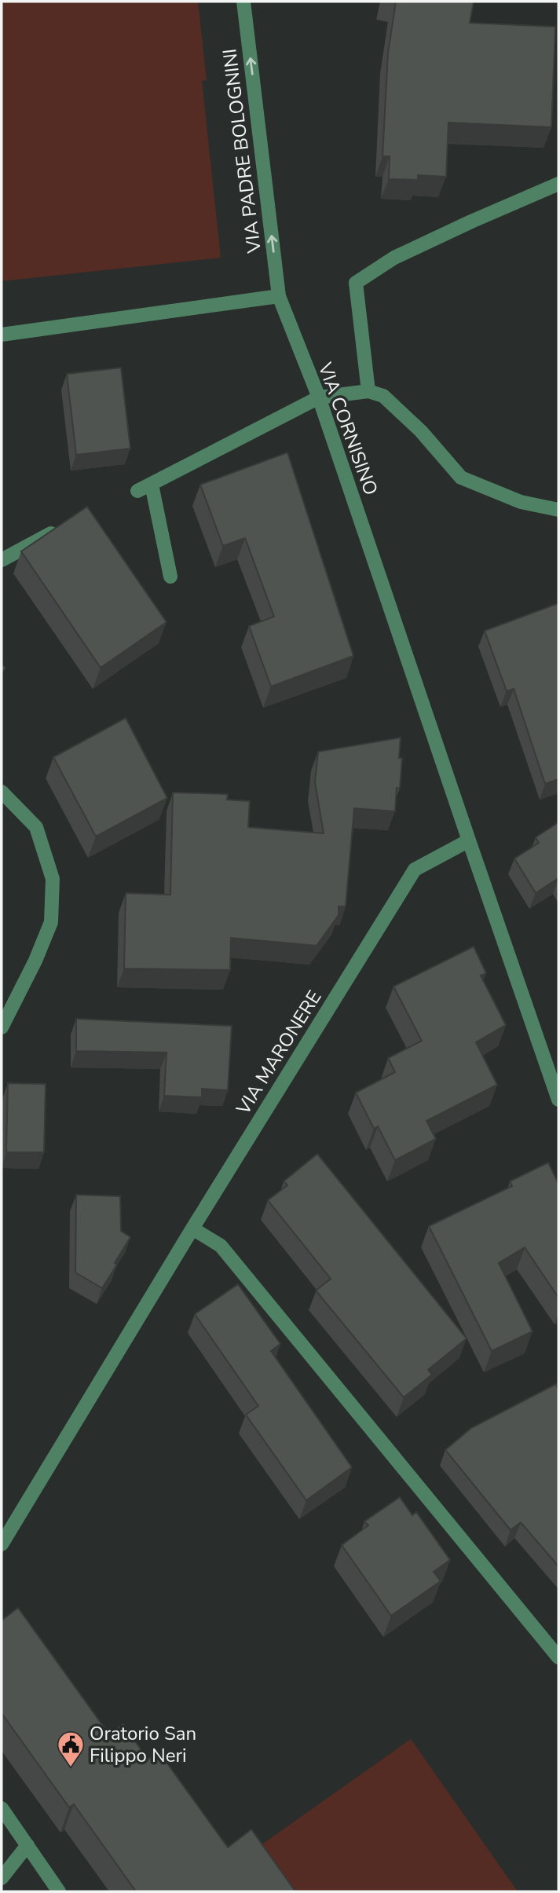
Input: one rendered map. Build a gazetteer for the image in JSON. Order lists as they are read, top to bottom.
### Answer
{
  "streets": {
    "street": ["VIA PADRE BOLOGNINI", "VIA CORNISINO", "VIA MARONERE"]
  },
  "crossings": [
    ["VIA PADRE BOLOGNINI", "VIA CORNISINO"],
    ["VIA CORNISINO", "VIA MARONERE"]
  ],
  "one_way": ["VIA PADRE BOLOGNINI"],
  "places": {
    "public building": ["Oratorio San Filippo Neri"]
  }
}
